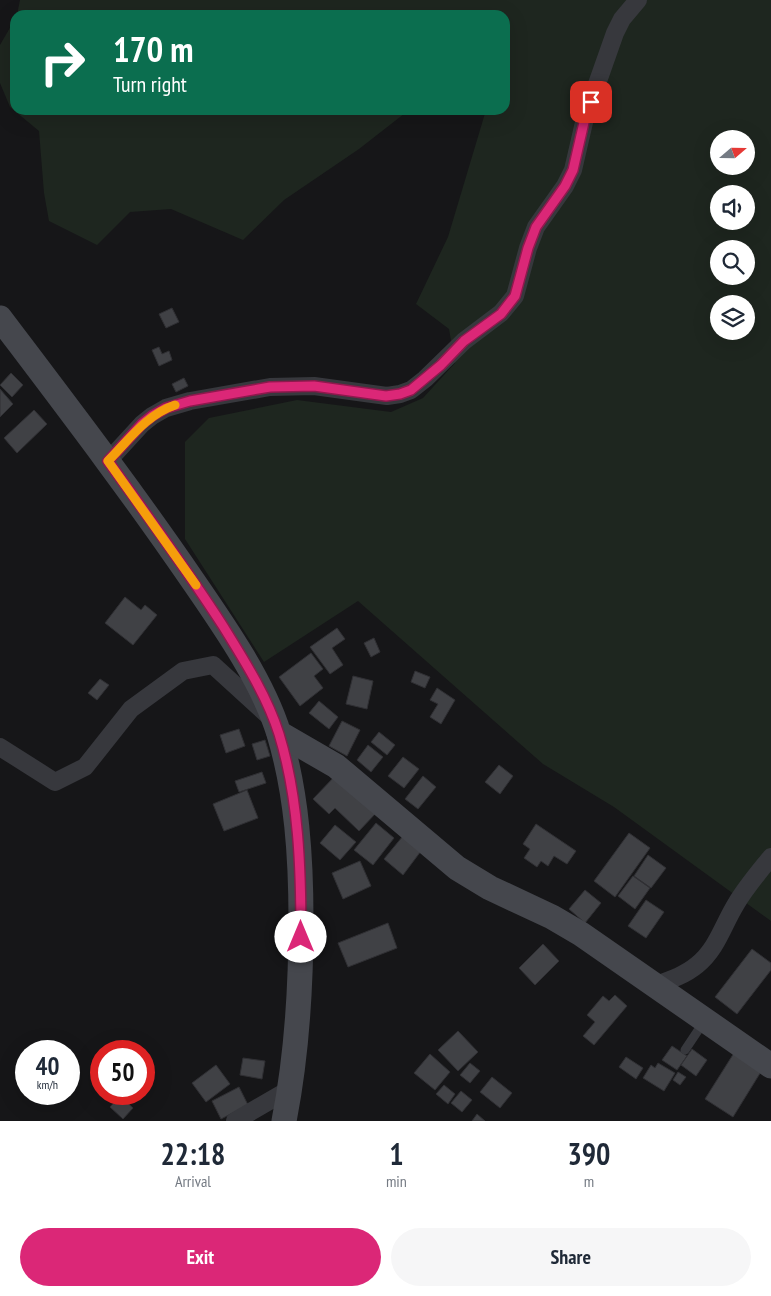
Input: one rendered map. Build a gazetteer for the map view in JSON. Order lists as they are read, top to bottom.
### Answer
{
  "north": "right",
  "page": {
    "turn": ["170 m", "Turn right"],
    "speed": "40 km/h",
    "limit": "50",
    "eta": [
      "22:18",
      "Arrival",
      "1",
      "min",
      "390",
      "m"
    ],
    "buttons": ["Exit", "Share"]
  }
}
